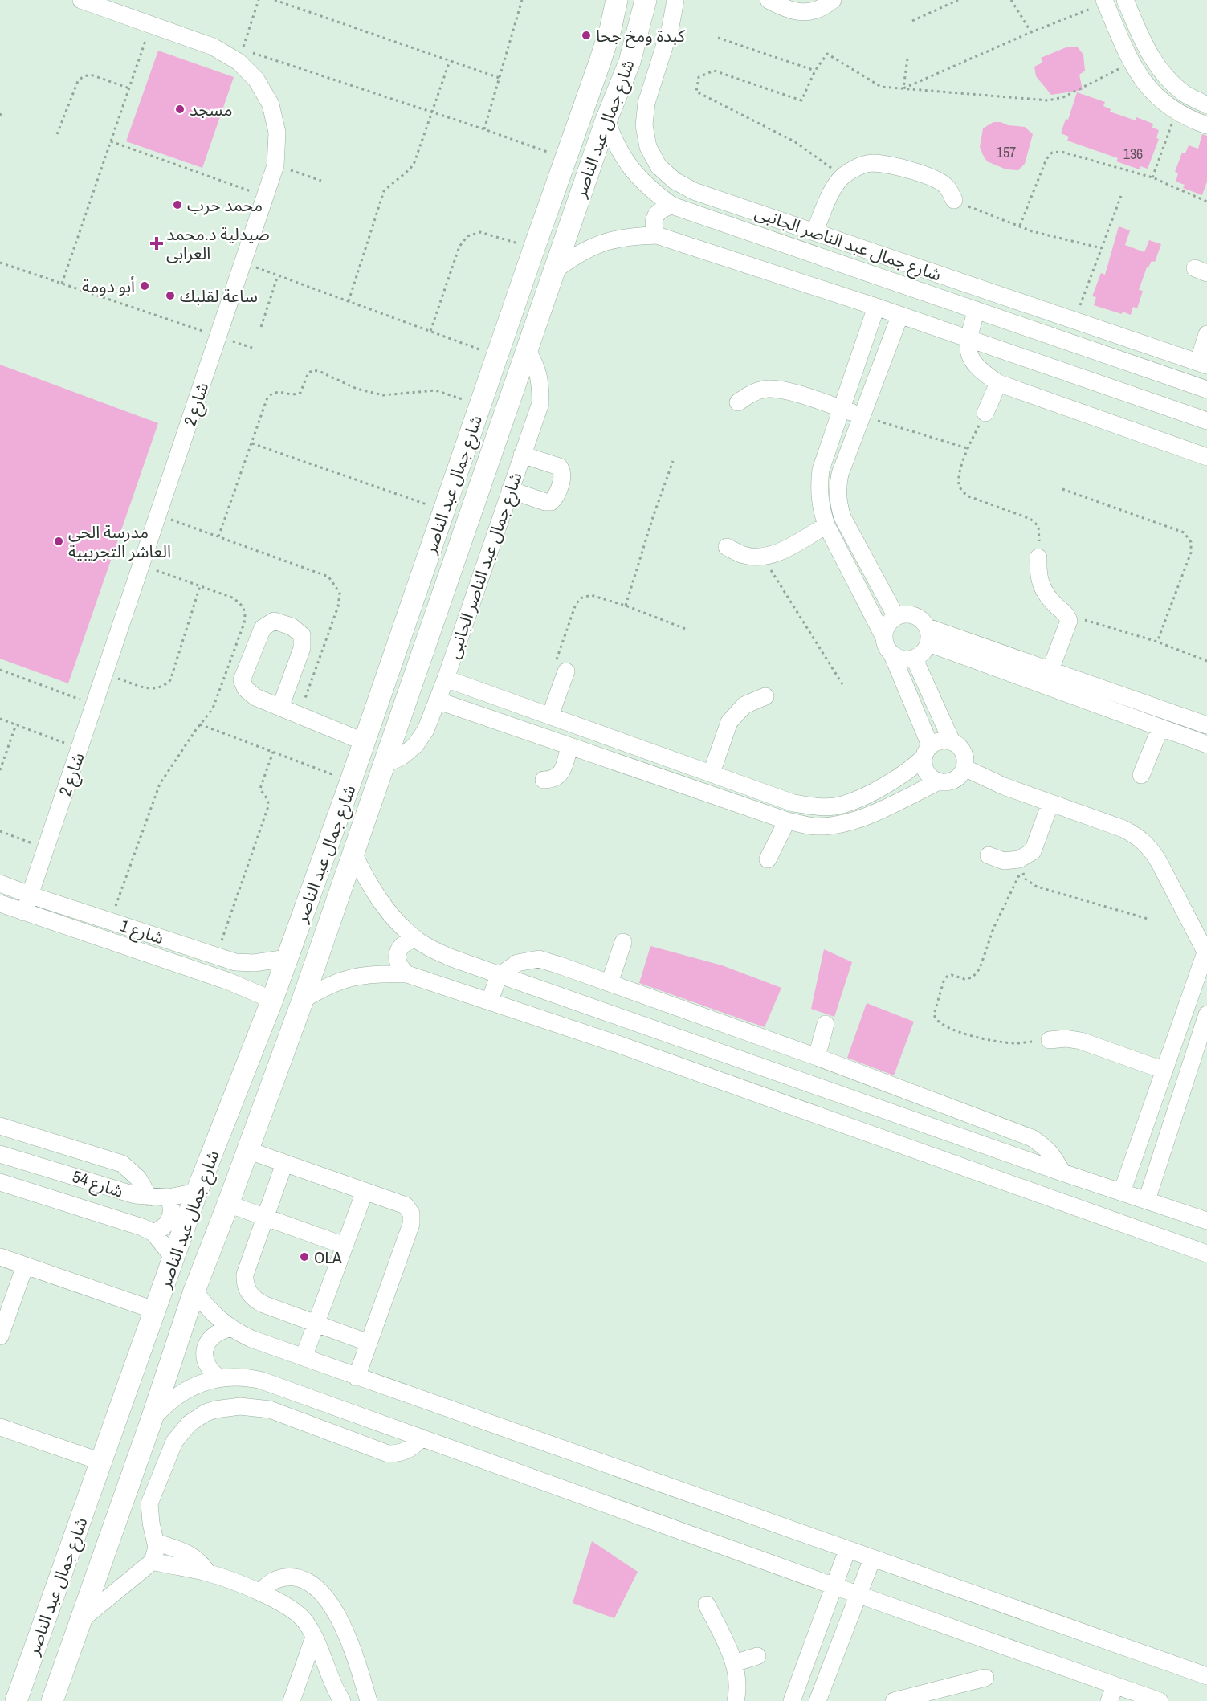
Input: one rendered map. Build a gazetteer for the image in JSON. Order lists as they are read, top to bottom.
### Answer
{
  "streets": {
    "main road": ["شارع جمال عبد الناصر"],
    "street": [
      "شارع جمال عبد الناصر الجانبى",
      "شارع 2",
      "شارع 1",
      "شارع 54"
    ]
  },
  "crossings": [
    ["شارع جمال عبد الناصر", "شارع جمال عبد الناصر الجانبى"],
    ["شارع جمال عبد الناصر", "شارع 1"],
    ["شارع جمال عبد الناصر", "شارع 54"],
    ["شارع 2", "شارع 1"]
  ],
  "places": {
    "other": [
      "كبدة ومخ جحا",
      "مسجد",
      "محمد حرب",
      "أبو دومة",
      "ساعة لقلبك",
      "مدرسة الحى العاشر التجريبية",
      "OLA"
    ],
    "health": ["صيدلية د.محمد العرابى"]
  },
  "house_numbers": ["157", "136"]
}
